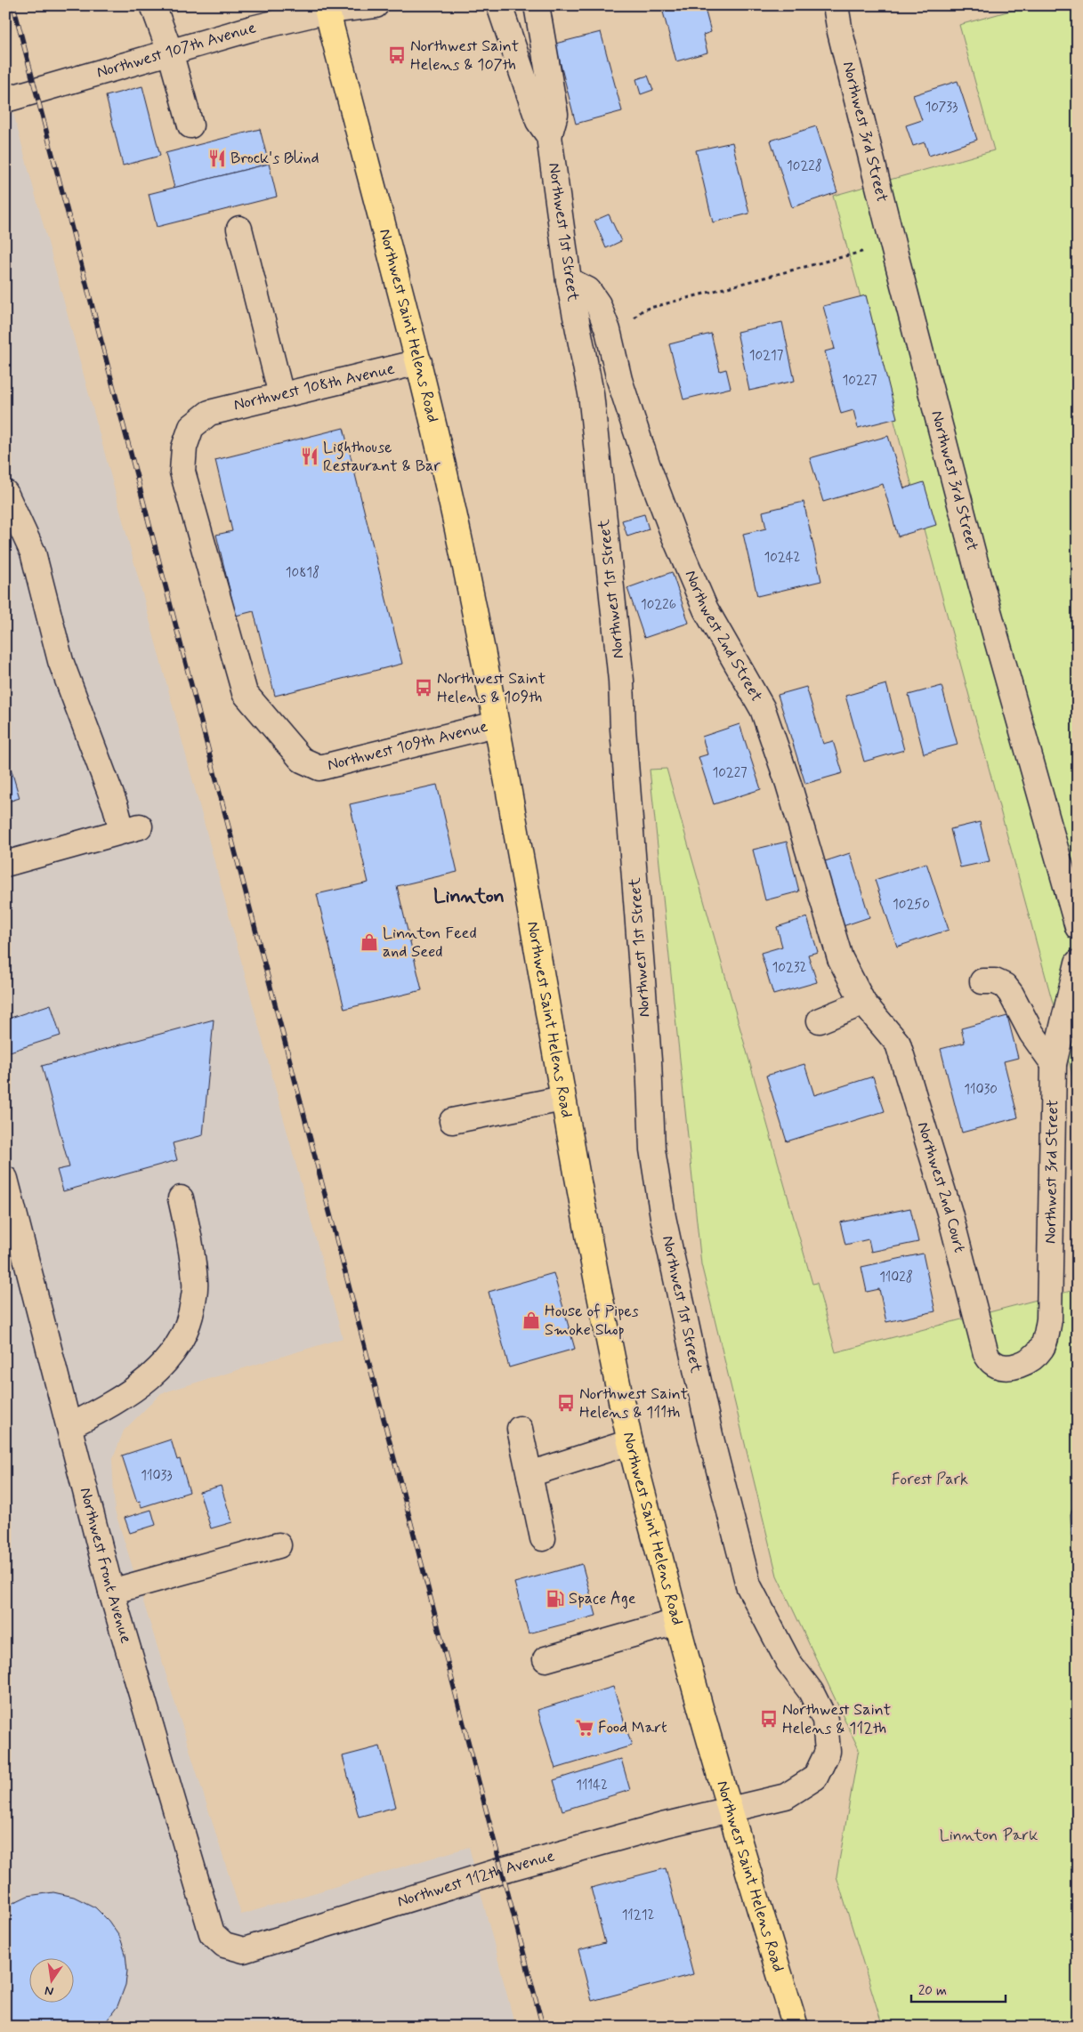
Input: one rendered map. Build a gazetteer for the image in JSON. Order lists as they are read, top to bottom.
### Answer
{
  "streets": {
    "highway": ["Northwest Saint Helens Road"],
    "street": [
      "Northwest 107th Avenue",
      "Northwest 3rd Street",
      "Northwest 1st Street",
      "Northwest 108th Avenue",
      "Northwest 2nd Street",
      "Northwest 109th Avenue",
      "Northwest 2nd Court",
      "Northwest Front Avenue",
      "Northwest 112th Avenue"
    ]
  },
  "crossings": [
    ["Northwest 107th Avenue", "Northwest Saint Helens Road"],
    ["Northwest 3rd Street", "Northwest 2nd Court"],
    ["Northwest 1st Street", "Northwest Saint Helens Road"],
    ["Northwest 1st Street", "Northwest 2nd Street"],
    ["Northwest 1st Street", "Northwest 112th Avenue"],
    ["Northwest Saint Helens Road", "Northwest 108th Avenue"],
    ["Northwest Saint Helens Road", "Northwest 109th Avenue"],
    ["Northwest Saint Helens Road", "Northwest 112th Avenue"],
    ["Northwest 108th Avenue", "Northwest 109th Avenue"],
    ["Northwest 2nd Street", "Northwest 2nd Court"],
    ["Northwest Front Avenue", "Northwest 112th Avenue"]
  ],
  "districts": ["Linnton"],
  "parks": ["Forest Park", "Linnton Park"],
  "places": {
    "bus stop": [
      "Northwest Saint Helens & 107th",
      "Northwest Saint Helens & 109th",
      "Northwest Saint Helens & 111th",
      "Northwest Saint Helens & 112th"
    ],
    "restaurant": ["Brock's Blind", "Lighthouse Restaurant & Bar"],
    "shop": ["Linnton Feed and Seed", "House of Pipes Smoke Shop"],
    "fuel station": ["Space Age"],
    "supermarket": ["Food Mart"]
  },
  "house_numbers": [
    "10733",
    "10228",
    "10217",
    "10227",
    "10242",
    "10818",
    "10226",
    "10227",
    "10250",
    "10232",
    "11030",
    "11028",
    "11033",
    "11142",
    "11212"
  ],
  "scale_bar": "20 m",
  "north": "bottom"
}
